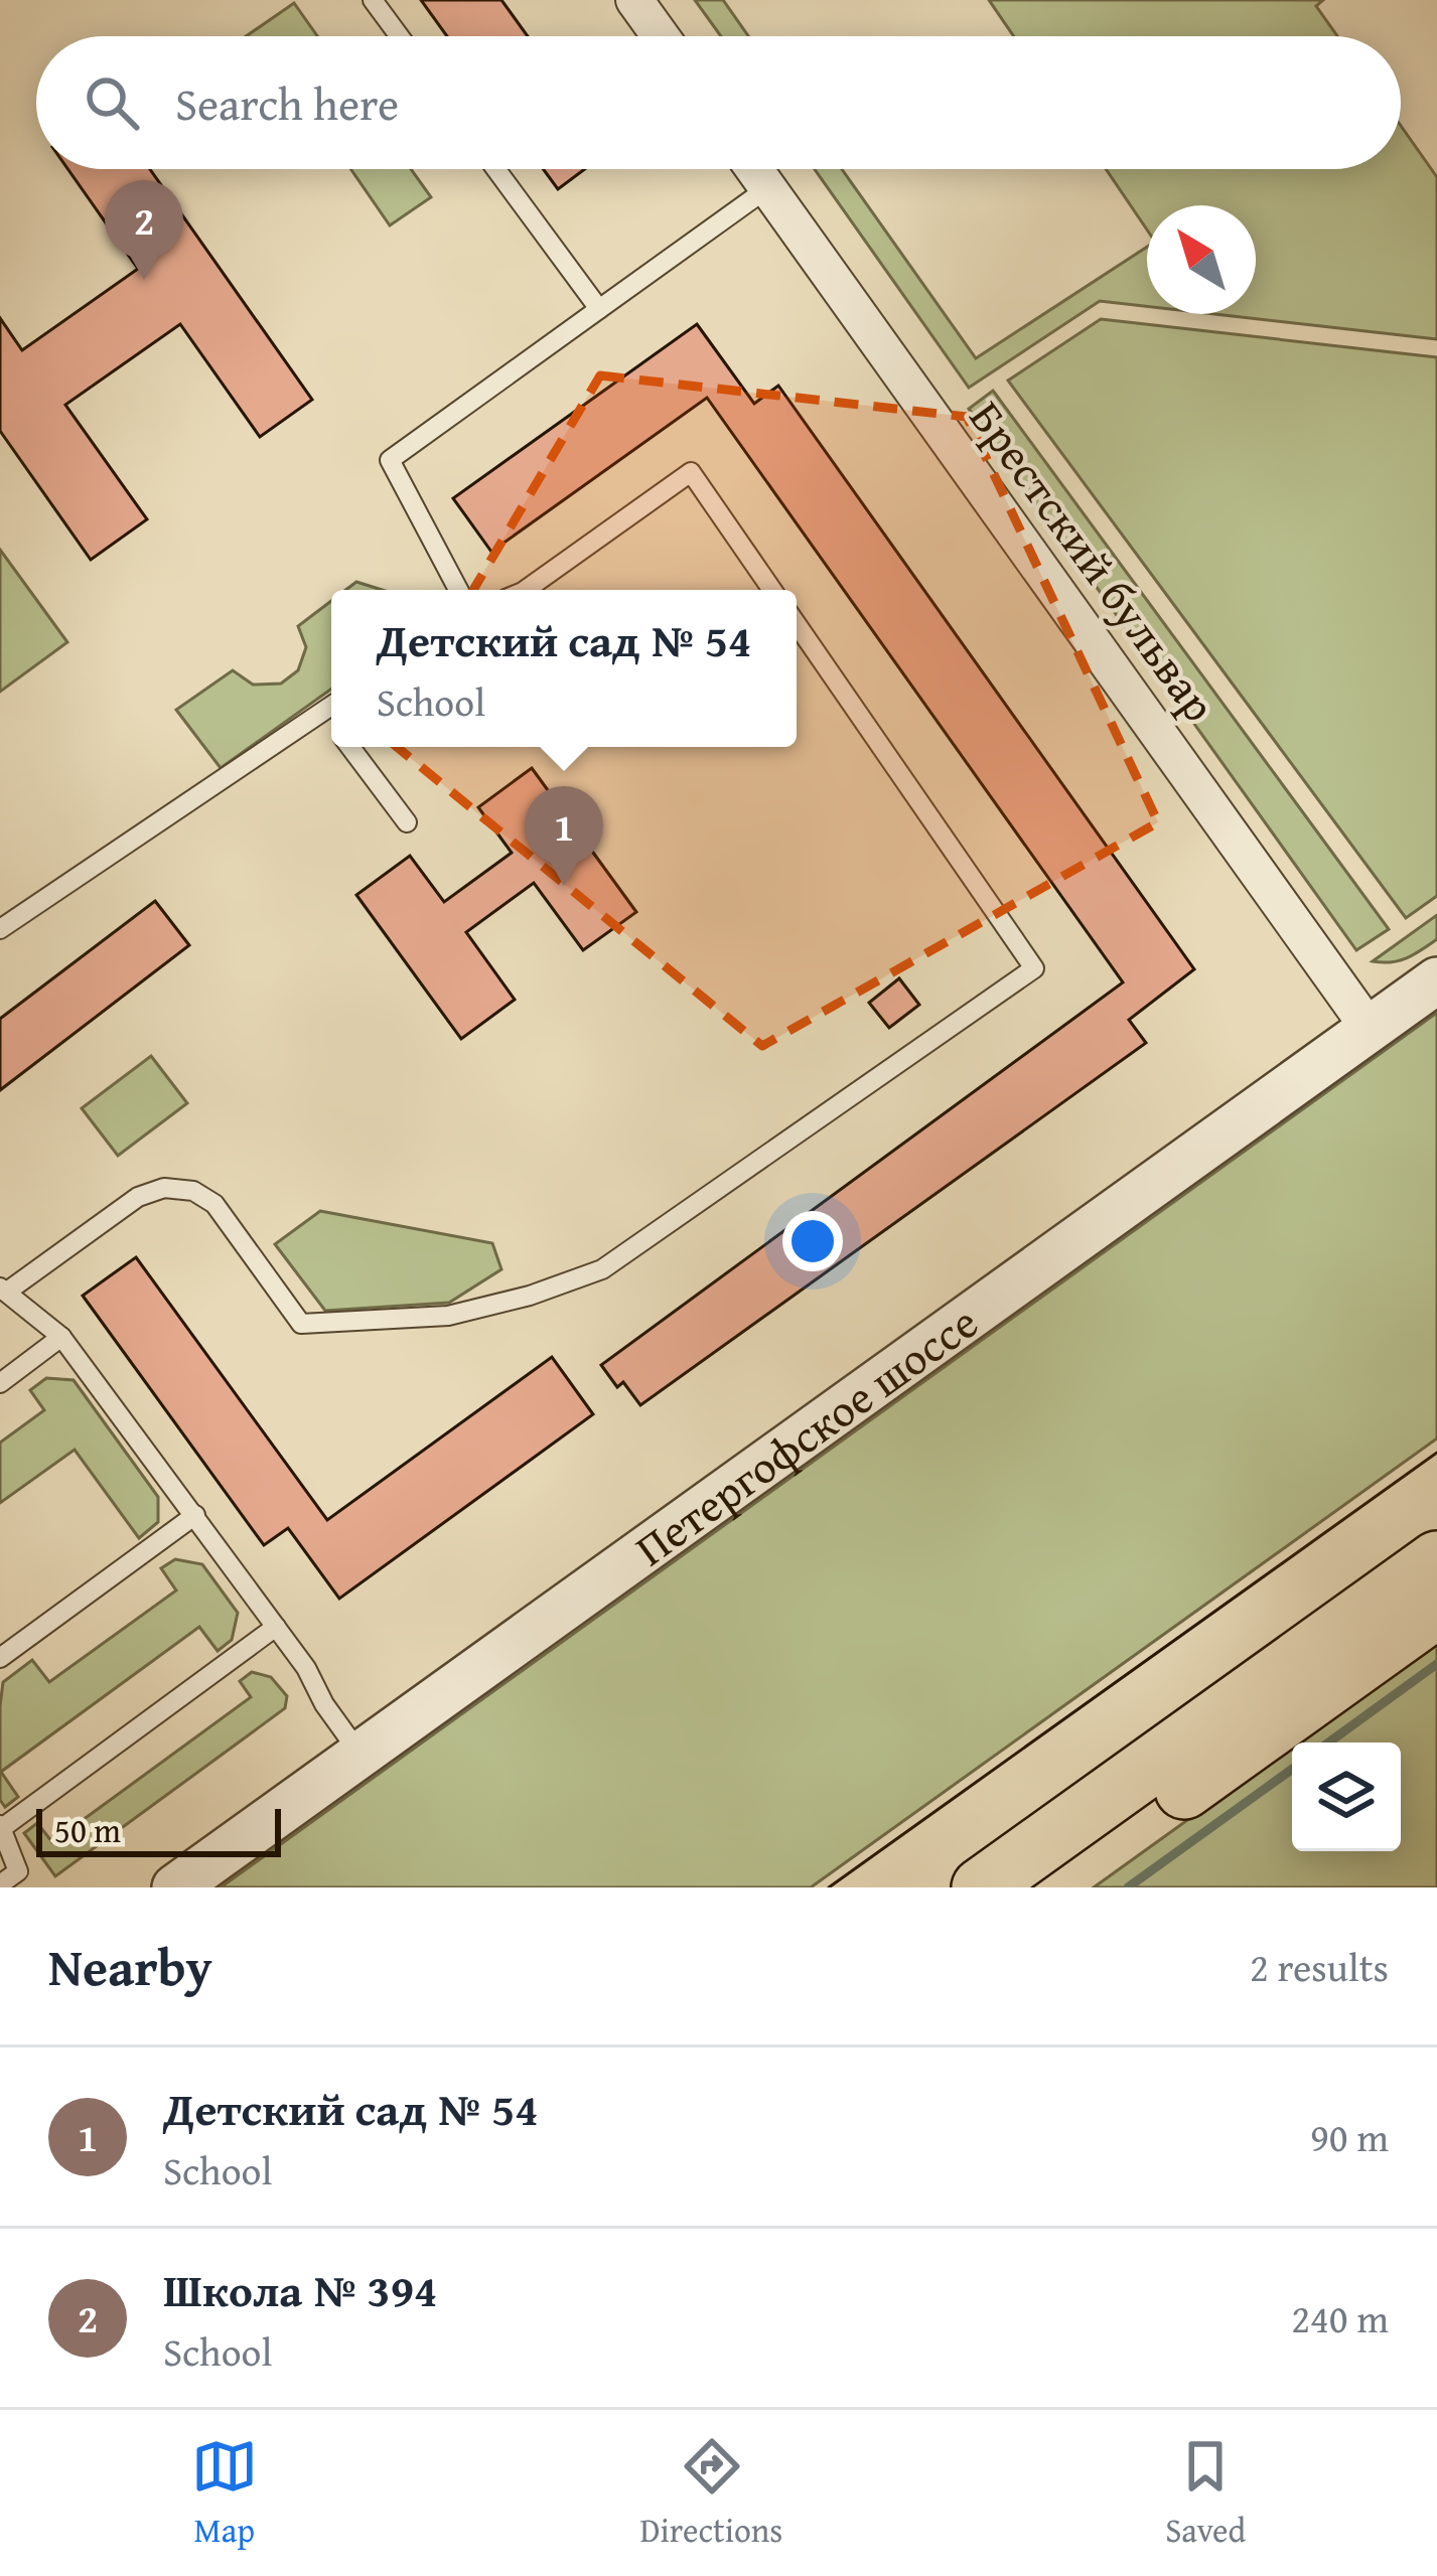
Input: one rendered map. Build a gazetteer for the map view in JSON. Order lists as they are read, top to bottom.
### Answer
{
  "streets": {
    "street": ["Брестский бульвар", "Петергофское шоссе"]
  },
  "crossings": [
    ["Брестский бульвар", "Петергофское шоссе"]
  ],
  "scale_bar": "50 m",
  "north": "top left",
  "page": {
    "search": "Search here",
    "pins": ["2", "1"],
    "popup": ["Детский сад № 54", "School"],
    "scale": "50 m",
    "heading": ["Nearby", "2 results"],
    "list": [
      {
        "mark": "1",
        "name": "Детский сад № 54",
        "note": "School",
        "value": "90 m"
      },
      {
        "mark": "2",
        "name": "Школа № 394",
        "note": "School",
        "value": "240 m"
      }
    ],
    "nav": ["Map", "Directions", "Saved"]
  }
}
